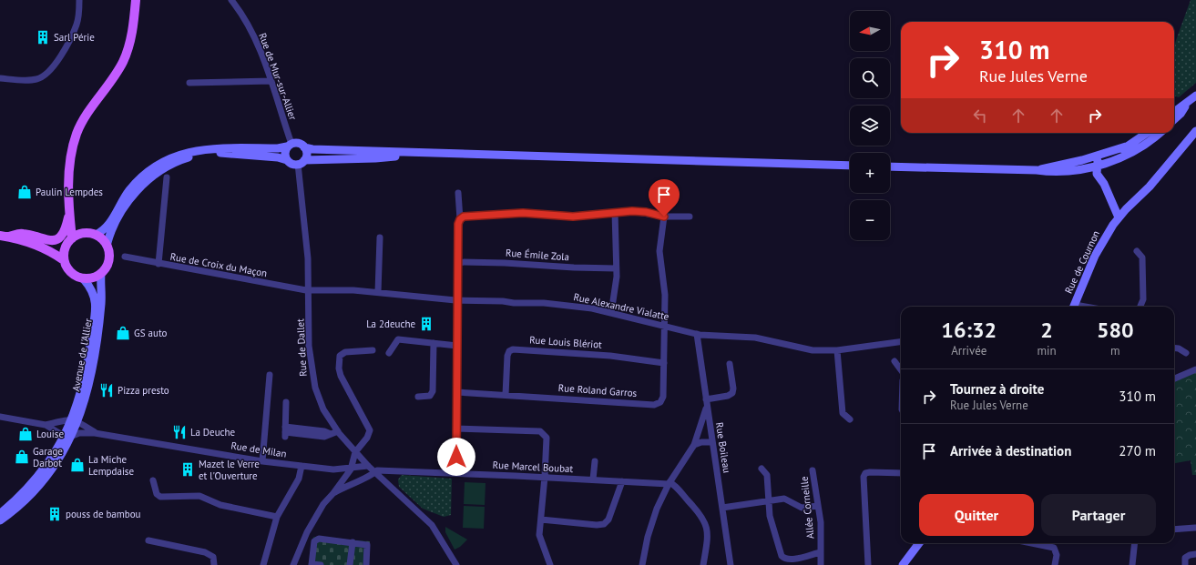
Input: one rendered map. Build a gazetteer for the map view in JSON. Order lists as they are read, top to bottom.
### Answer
{
  "streets": {
    "main road": ["Rue de Cournon", "Avenue de l'Allier"],
    "street": [
      "Rue de Mur-sur-Allier",
      "Rue Émile Zola",
      "Rue de Croix du Maçon",
      "Rue Alexandre Vialatte",
      "Rue Louis Blériot",
      "Rue de Dallet",
      "Rue Roland Garros",
      "Rue Boileau",
      "Rue de Milan",
      "Rue Marcel Boubat",
      "Allée Corneille"
    ]
  },
  "crossings": [
    ["Rue de Mur-sur-Allier", "Rue de Dallet"],
    ["Rue de Croix du Maçon", "Rue Alexandre Vialatte"],
    ["Rue de Croix du Maçon", "Rue de Dallet"],
    ["Rue Alexandre Vialatte", "Rue de Dallet"],
    ["Rue Alexandre Vialatte", "Rue Roland Garros"],
    ["Rue Alexandre Vialatte", "Rue Boileau"],
    ["Rue Louis Blériot", "Rue Roland Garros"],
    ["Rue de Dallet", "Rue de Milan"],
    ["Rue de Dallet", "Rue Marcel Boubat"],
    ["Avenue de l'Allier", "Rue de Milan"]
  ],
  "places": {
    "building": [
      "Sarl Périe",
      "La 2deuche",
      "Mazet le Verre et l'Ouverture",
      "pouss de bambou"
    ],
    "shop": [
      "Paulin Lempdes",
      "GS auto",
      "Louise",
      "Garage Darbot",
      "La Miche Lempdaise"
    ],
    "restaurant": ["Pizza presto", "La Deuche"]
  },
  "north": "left",
  "page": {
    "map_buttons": ["+", "−"],
    "turn": ["310 m", "Rue Jules Verne"],
    "eta": [
      "16:32",
      "Arrivée",
      "2",
      "min",
      "580",
      "m"
    ],
    "list": [
      {
        "name": "Tournez à droite",
        "note": "Rue Jules Verne",
        "value": "310 m"
      },
      {
        "name": "Arrivée à destination",
        "value": "270 m"
      }
    ],
    "buttons": ["Quitter", "Partager"]
  }
}
